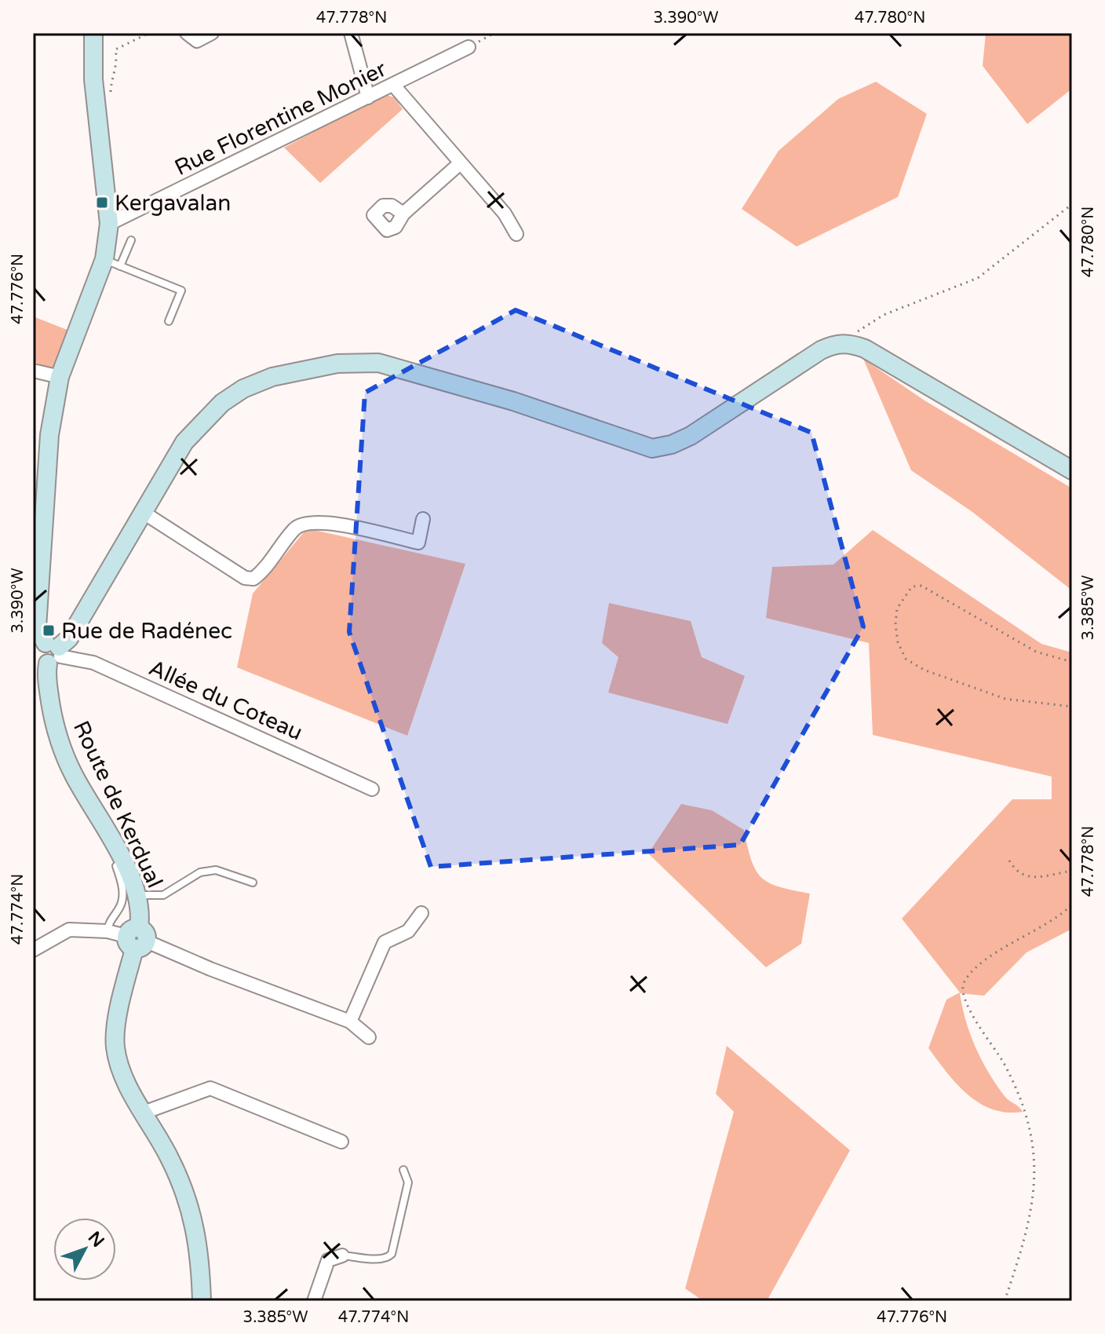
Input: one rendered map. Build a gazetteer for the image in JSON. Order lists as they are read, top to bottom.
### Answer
{
  "streets": {
    "street": ["Rue Florentine Monier", "Allée du Coteau", "Route de Kerdual"]
  },
  "crossings": [
    ["Rue Florentine Monier", "Route de Kerdual"],
    ["Allée du Coteau", "Route de Kerdual"]
  ],
  "places": {
    "transit": ["Kergavalan", "Rue de Radénec"]
  },
  "north": "top right",
  "coordinates": [
    "47.778°N",
    "3.390°W",
    "47.780°N",
    "47.776°N",
    "3.385°W",
    "47.774°N"
  ]
}
